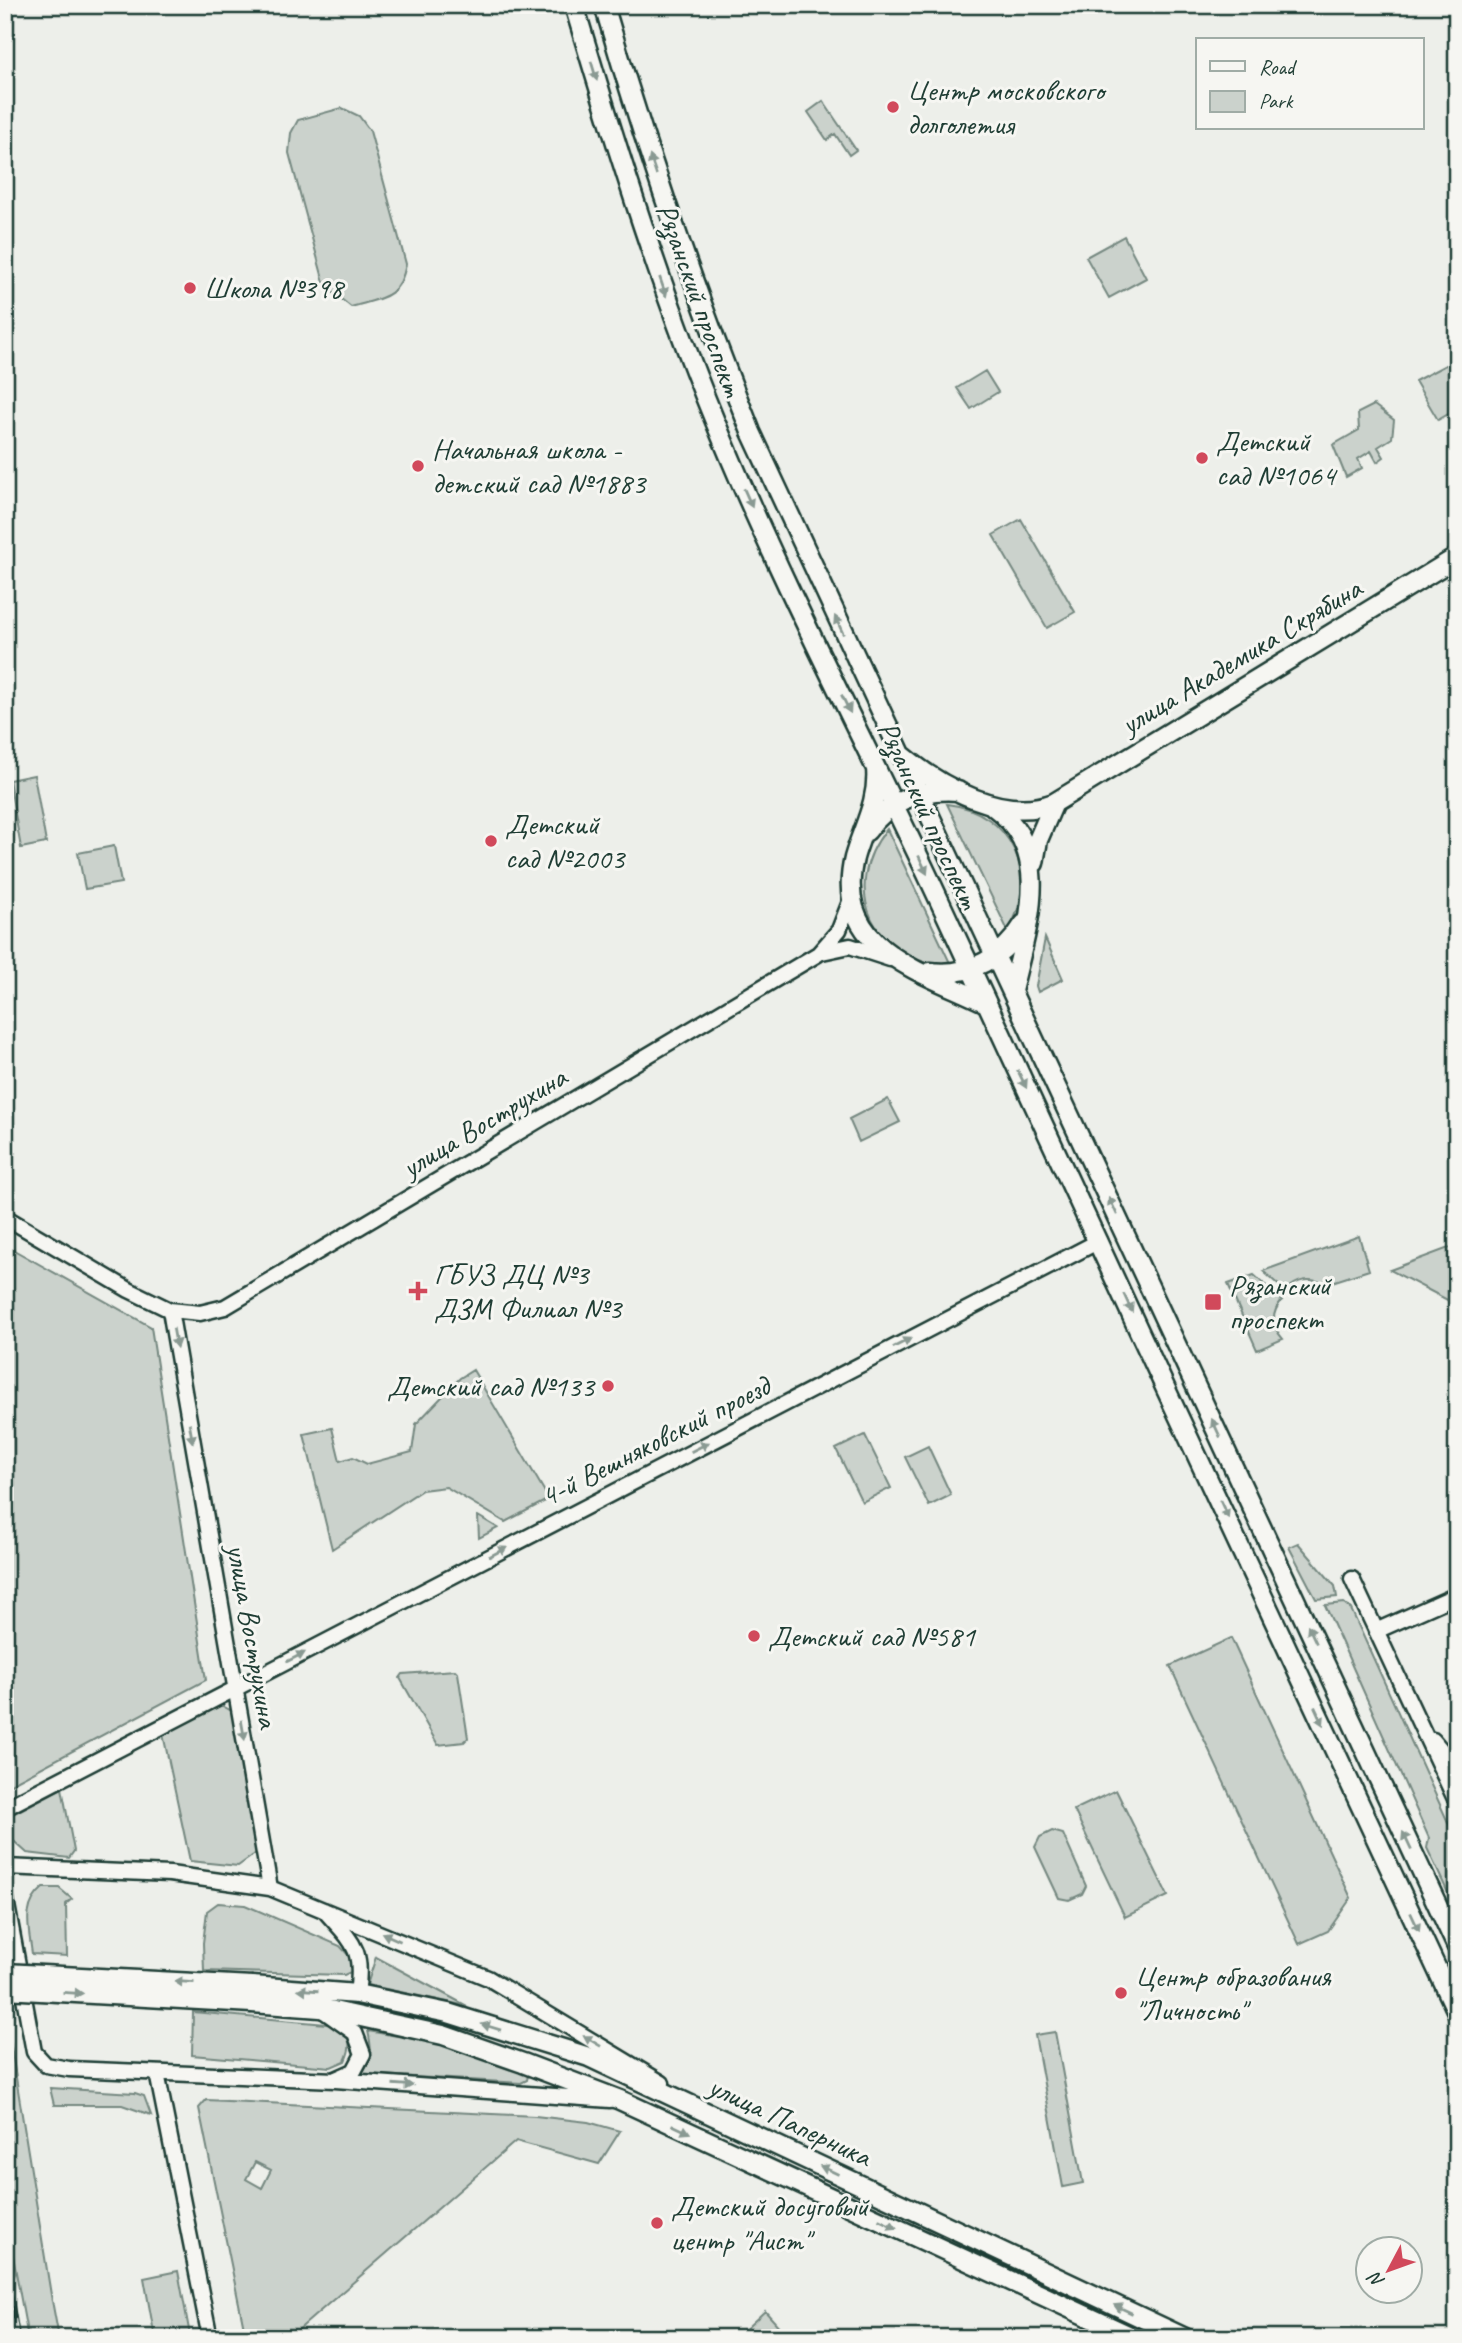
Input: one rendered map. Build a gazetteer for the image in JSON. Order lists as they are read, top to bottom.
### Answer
{
  "streets": {
    "main road": ["Рязанский проспект", "улица Академика Скрябина", "улица Паперника"],
    "street": ["улица Вострухина", "4-й Вешняковский проезд"]
  },
  "crossings": [
    ["Рязанский проспект", "4-й Вешняковский проезд"],
    ["улица Вострухина", "4-й Вешняковский проезд"]
  ],
  "one_way": ["4-й Вешняковский проезд"],
  "places": {
    "other": [
      "Центр московского долголетия",
      "Школа №398",
      "Детский сад №1064",
      "Начальная школа - детский сад №1883",
      "Детский сад №2003",
      "Детский сад №133",
      "Детский сад №581",
      "Центр образования \"Личность\"",
      "Детский досуговый центр \"Аист\""
    ],
    "health": ["ГБУЗ ДЦ №3 ДЗМ Филиал №3"],
    "transit": ["Рязанский проспект"]
  },
  "legend": ["Road", "Park"],
  "north": "bottom left"
}
